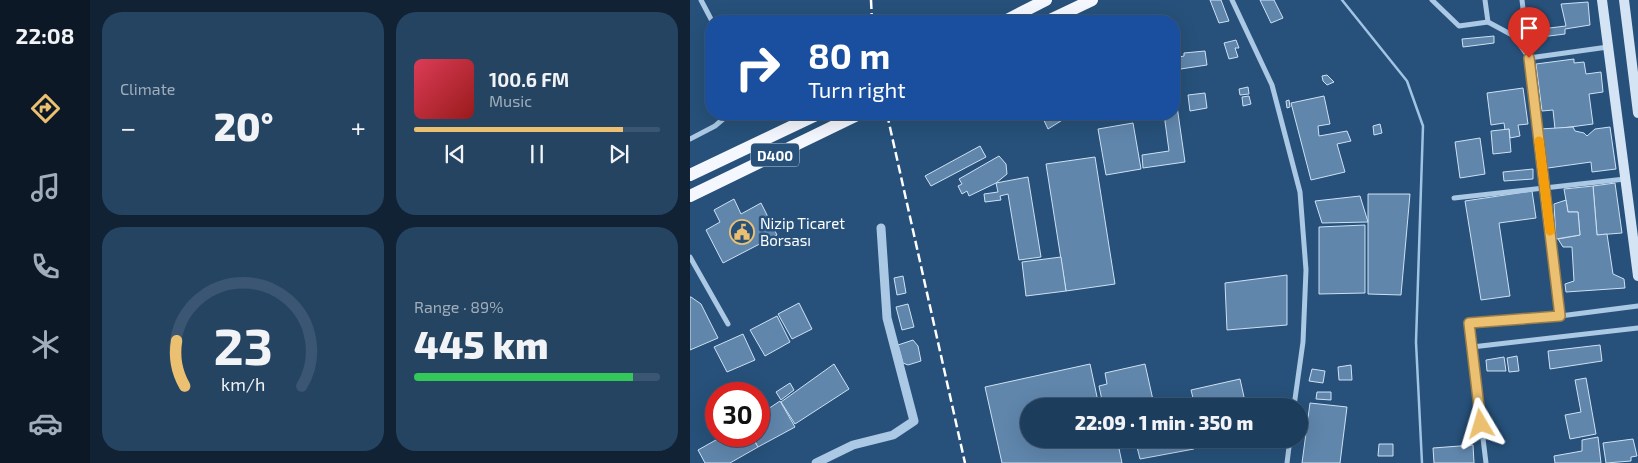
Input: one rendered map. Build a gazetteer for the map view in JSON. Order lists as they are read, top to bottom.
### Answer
{
  "streets": {
    "highway": ["D400"]
  },
  "places": {
    "public building": ["Nizip Ticaret Borsası"]
  },
  "page": {
    "tabs": "22:08",
    "tile": [
      "Climate",
      ["Range · 89%", "445 km"]
    ],
    "turn": ["80 m", "Turn right"],
    "song": ["100.6 FM", "Music"],
    "heat": ["−", "20°", "+"],
    "limit": "30",
    "trip": "22:09 · 1 min · 350 m",
    "gauge": ["23", "km/h"]
  }
}
